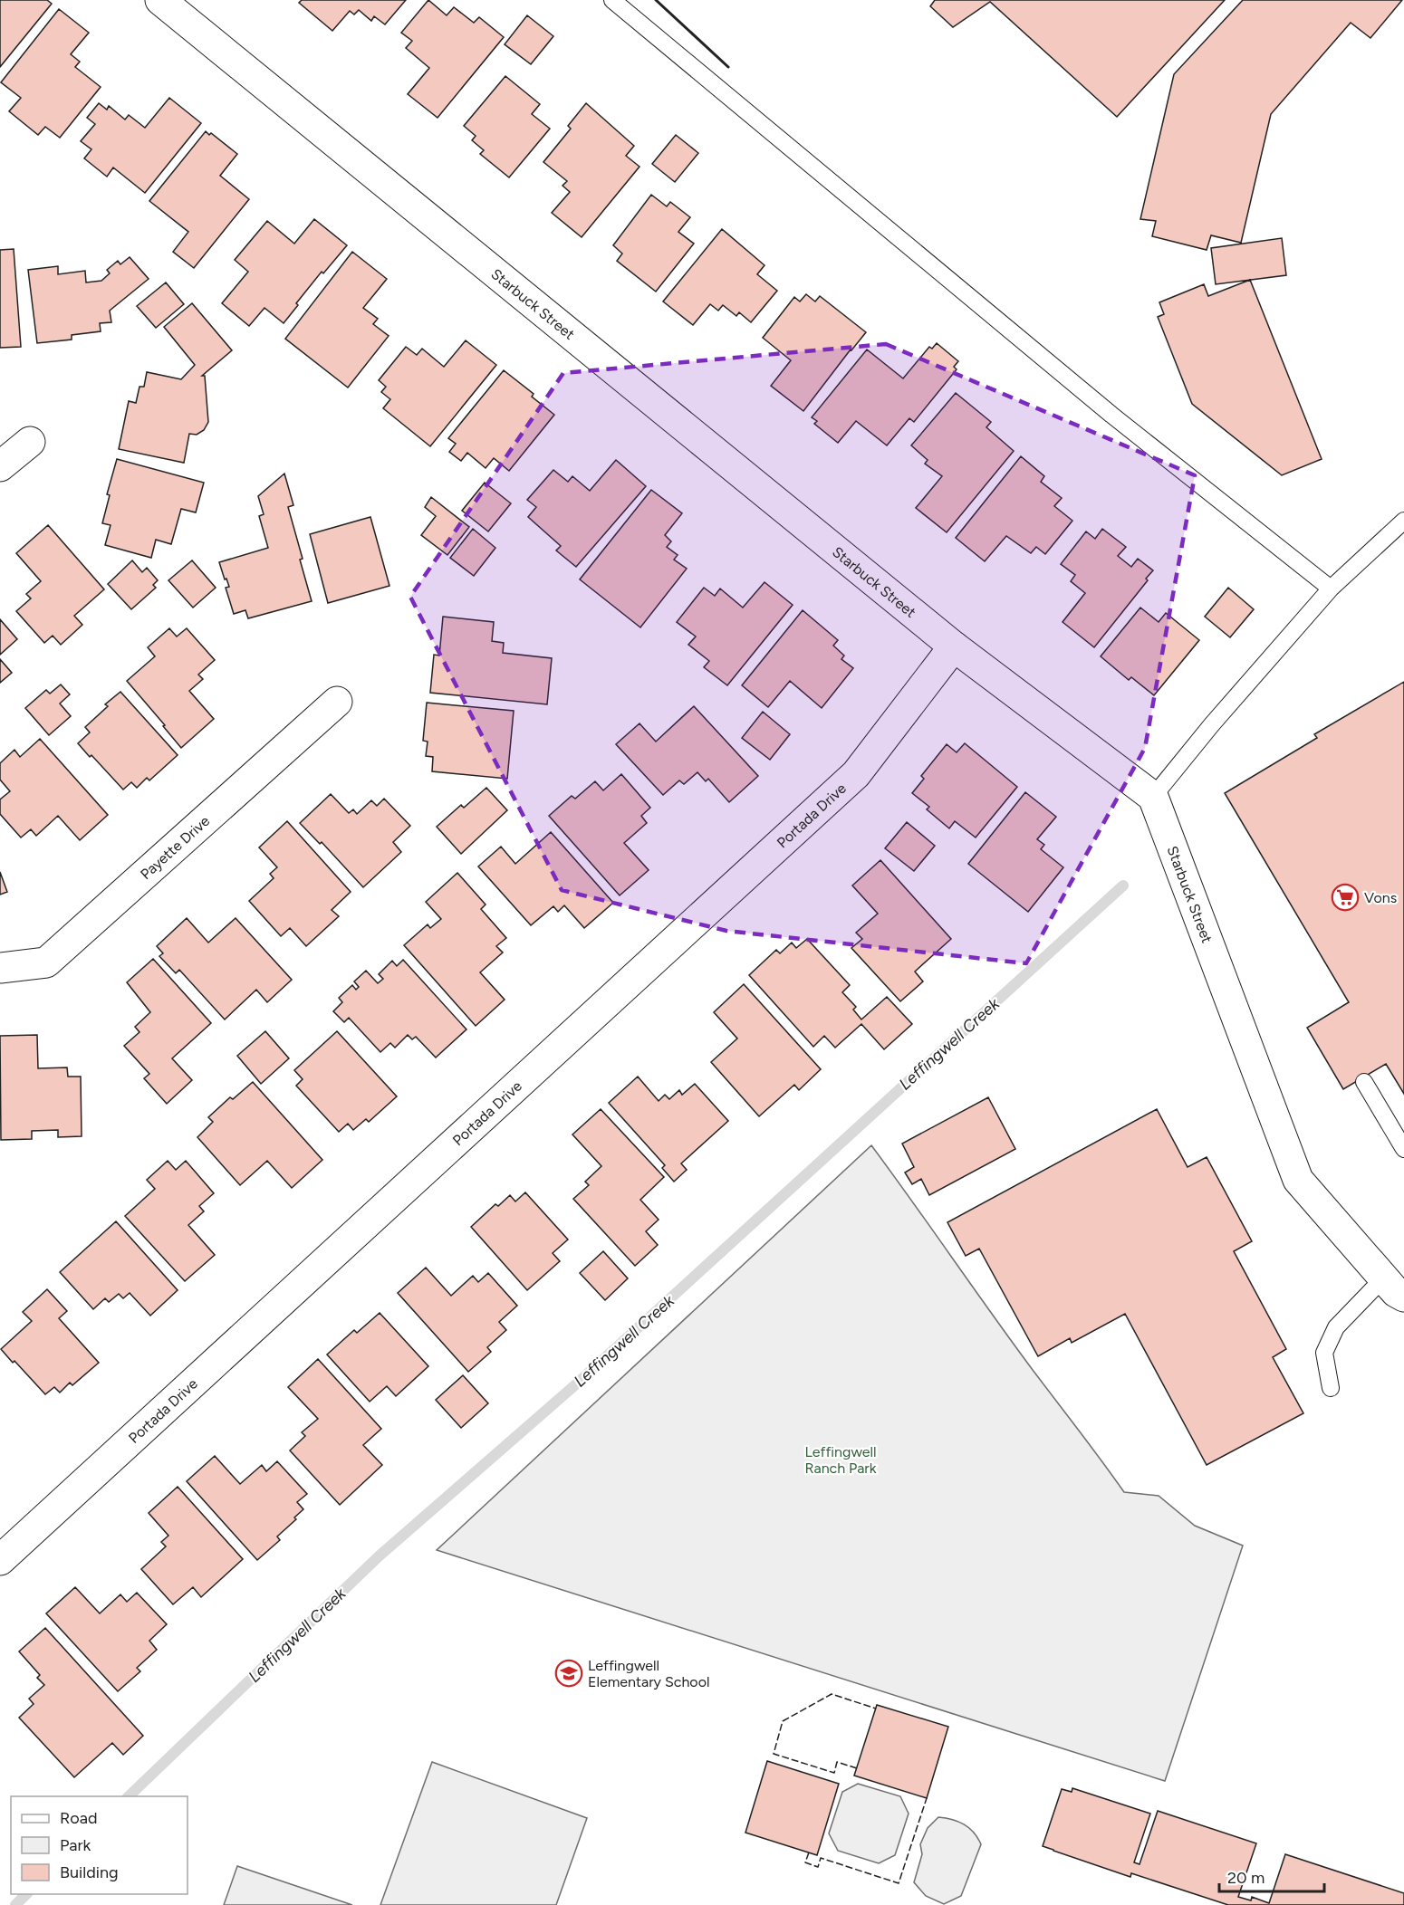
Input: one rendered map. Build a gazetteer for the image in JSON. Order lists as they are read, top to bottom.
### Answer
{
  "streets": {
    "street": ["Starbuck Street", "Portada Drive", "Payette Drive"]
  },
  "crossings": [
    ["Starbuck Street", "Portada Drive"]
  ],
  "water": ["Leffingwell Creek"],
  "parks": ["Leffingwell Ranch Park"],
  "places": {
    "supermarket": ["Vons"],
    "school or university": ["Leffingwell Elementary School"]
  },
  "legend": ["Road", "Park", "Building"],
  "scale_bar": "20 m"
}
